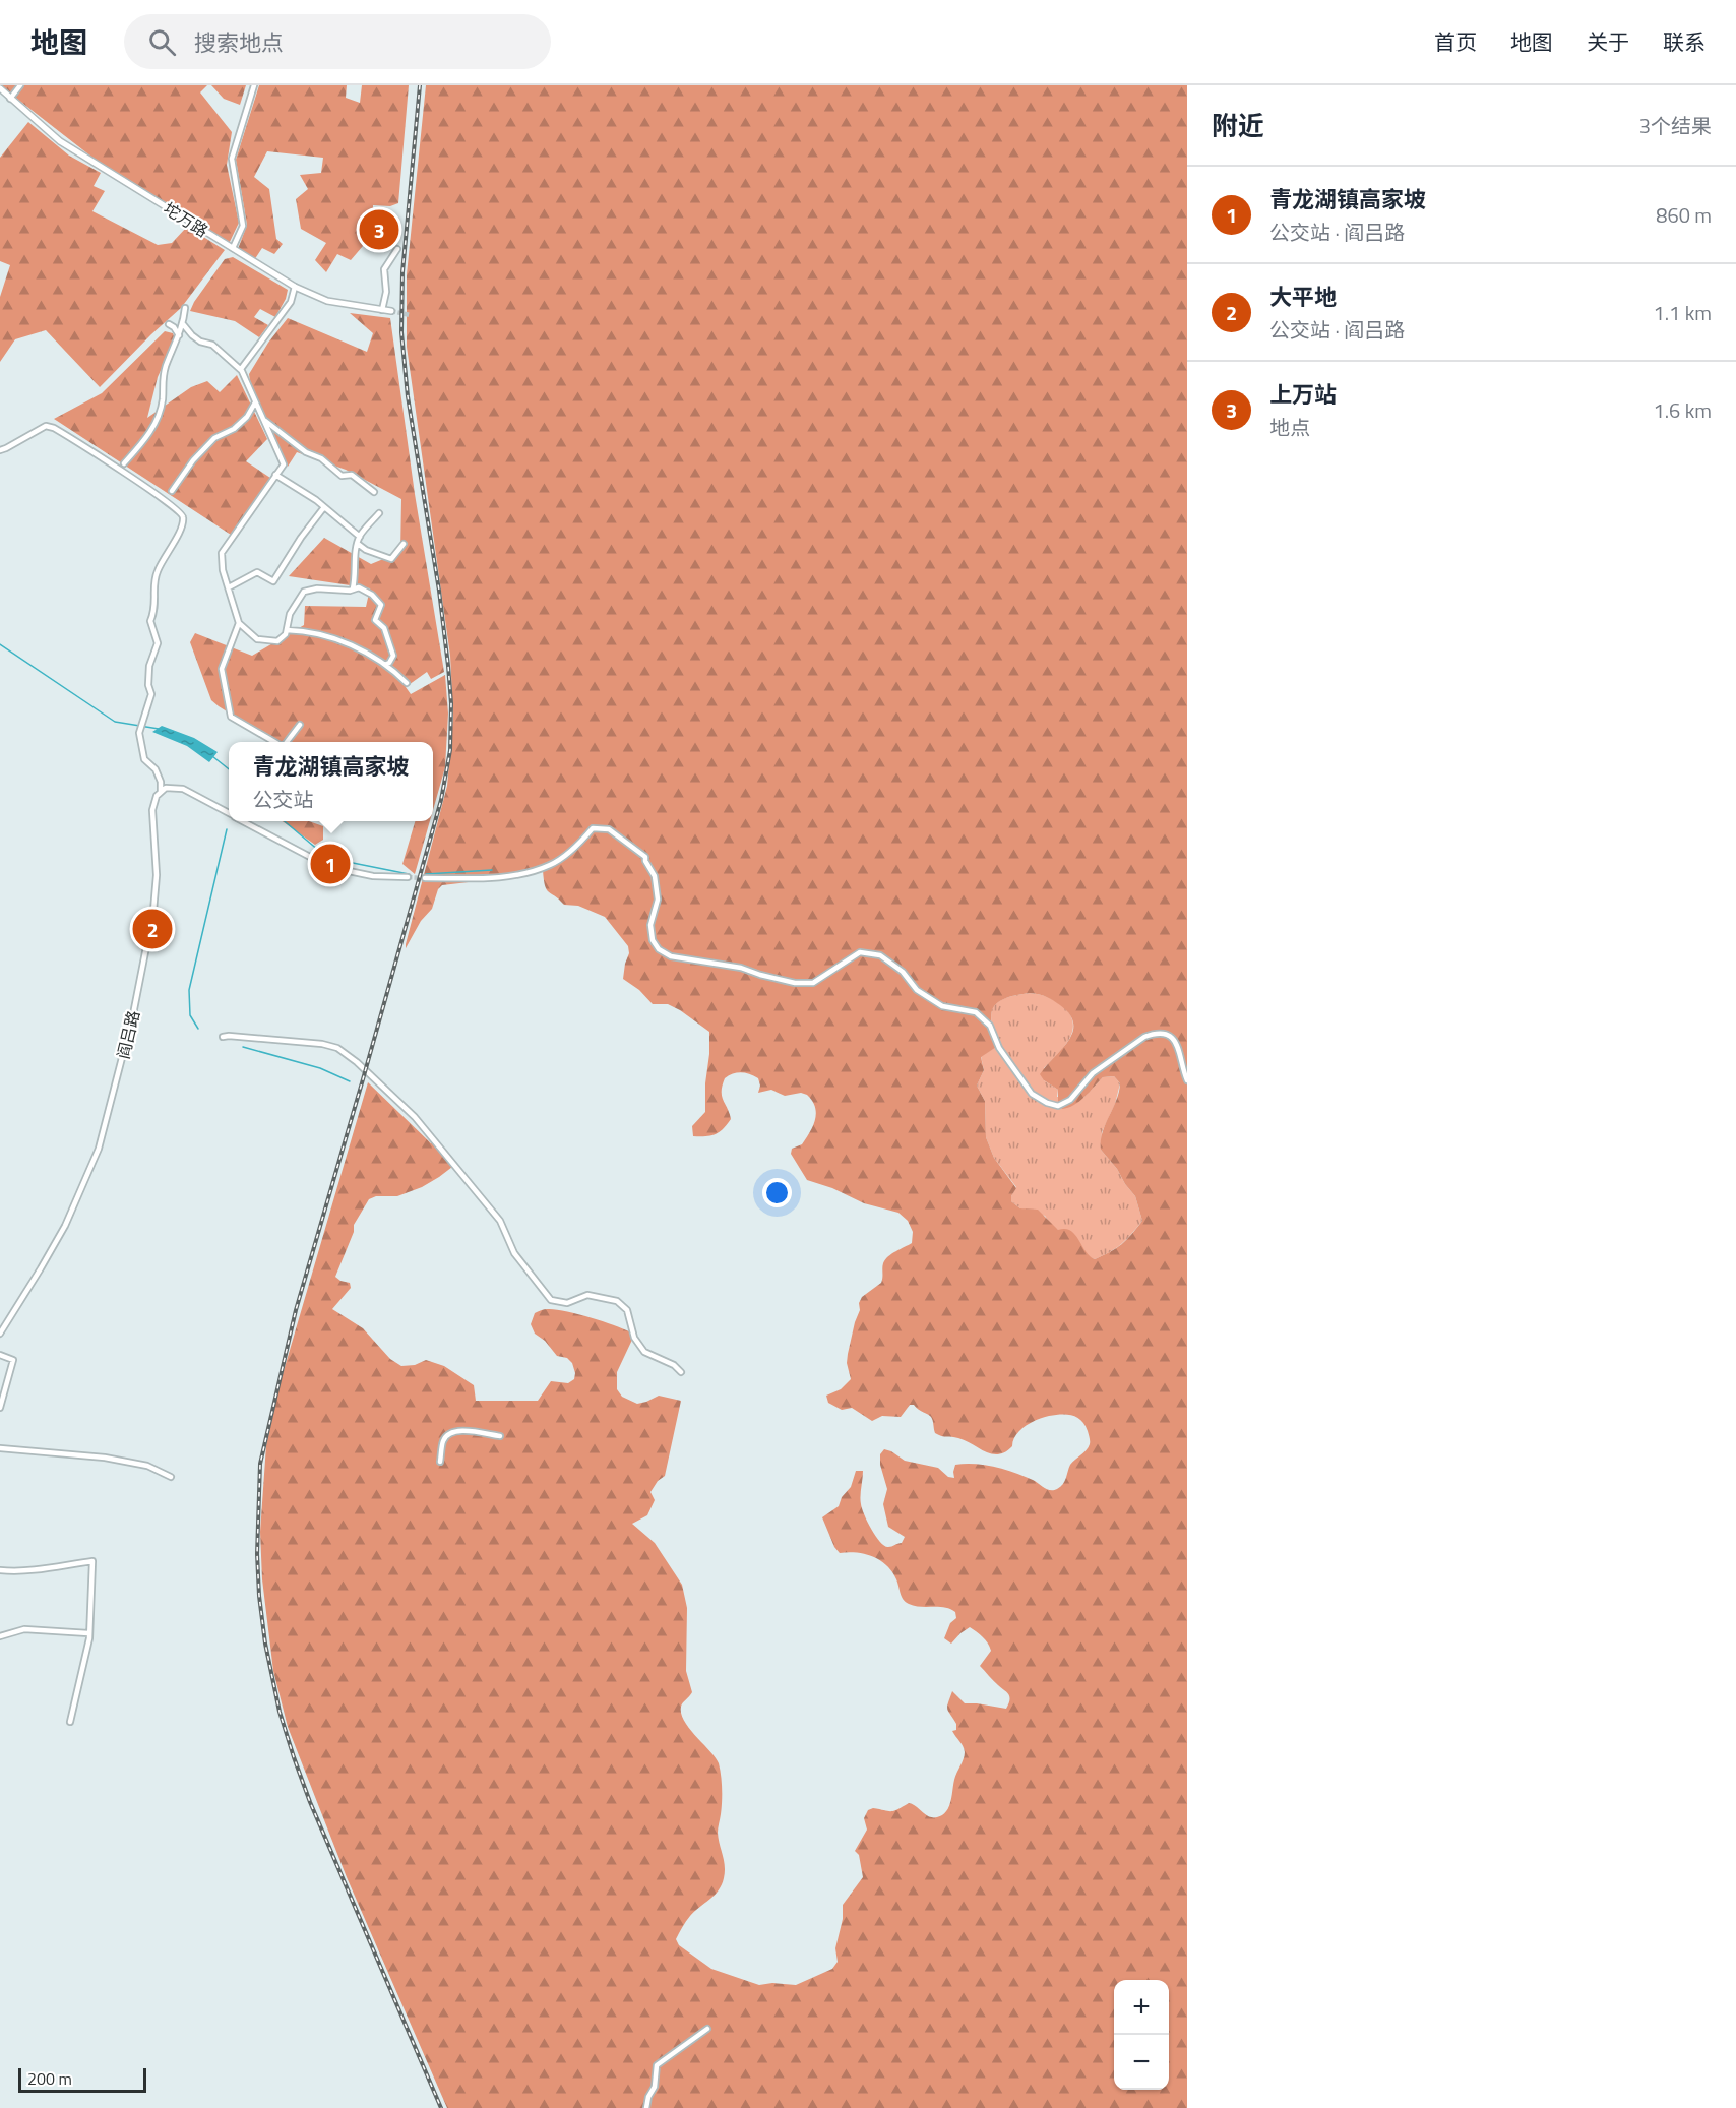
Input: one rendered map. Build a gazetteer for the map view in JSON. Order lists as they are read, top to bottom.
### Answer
{
  "streets": {
    "main road": ["坨万路"],
    "street": ["阎吕路"]
  },
  "scale_bar": "200 m",
  "page": {
    "header": "地图",
    "search": "搜索地点",
    "nav": [
      "首页",
      "地图",
      "关于",
      "联系"
    ],
    "heading": ["附近", "3个结果"],
    "list": [
      {
        "mark": "1",
        "name": "青龙湖镇高家坡",
        "note": "公交站 · 阎吕路",
        "value": "860 m"
      },
      {
        "mark": "2",
        "name": "大平地",
        "note": "公交站 · 阎吕路",
        "value": "1.1 km"
      },
      {
        "mark": "3",
        "name": "上万站",
        "note": "地点",
        "value": "1.6 km"
      }
    ],
    "pins": ["3", "1", "2"],
    "popup": ["青龙湖镇高家坡", "公交站"],
    "map_buttons": ["+", "−"],
    "scale": "200 m"
  }
}
